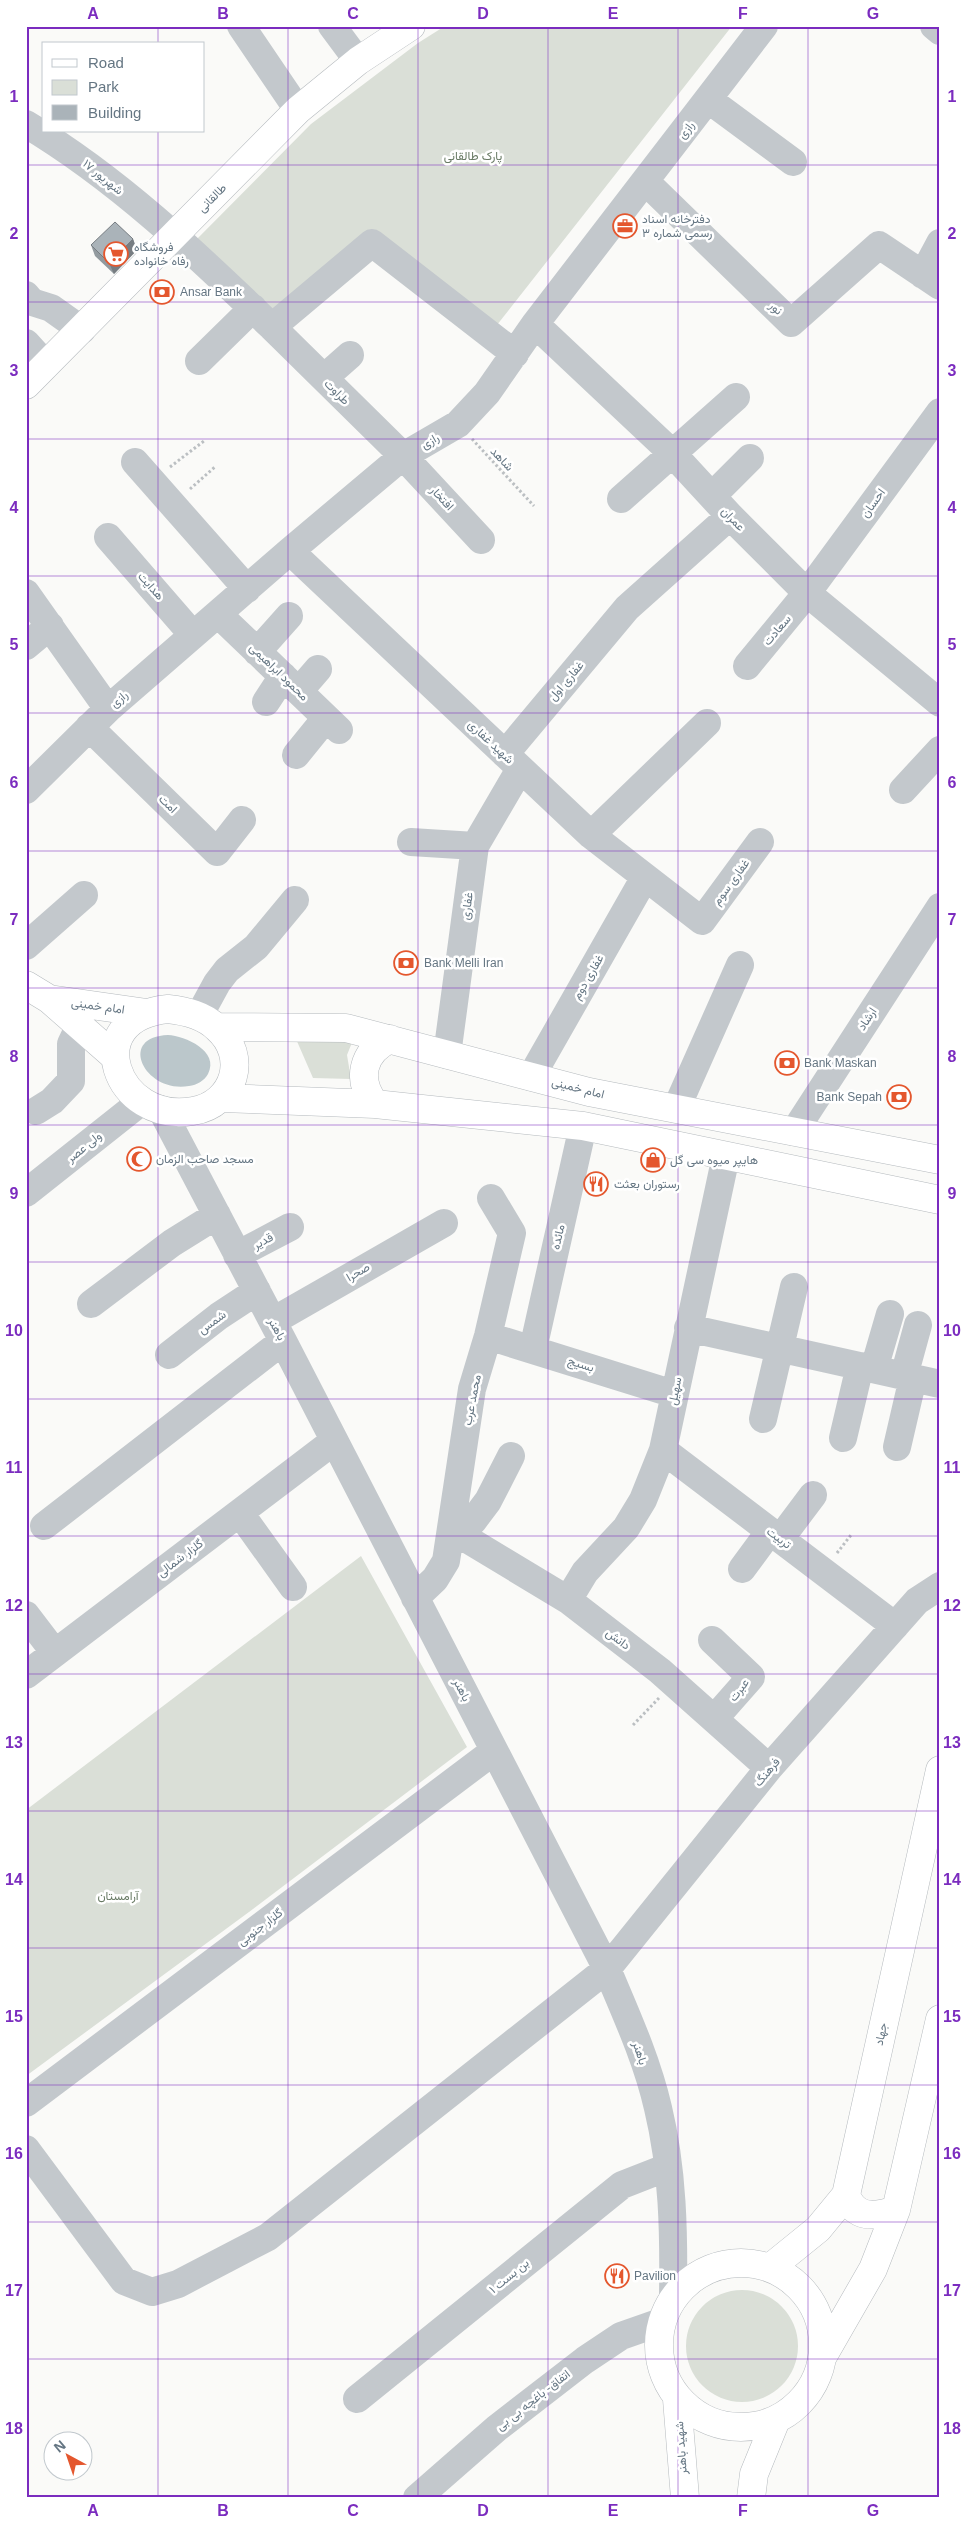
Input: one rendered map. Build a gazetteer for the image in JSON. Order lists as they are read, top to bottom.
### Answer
{
  "streets": {
    "main road": [
      "طالقانی",
      "امام خمینی",
      "جهاد",
      "شهید باهنر"
    ],
    "street": [
      "رازی",
      "۱۷ شهریور",
      "نور",
      "طراوت",
      "افتخار",
      "احسان",
      "عمران",
      "هدایت",
      "سعادت",
      "محمود ابراهیمی",
      "غفاری اول",
      "شهید غفاری",
      "امت",
      "غفاری سوم",
      "غفاری",
      "غفاری دوم",
      "ارشاد",
      "ولی عصر",
      "مائده",
      "قدیر",
      "صحرا",
      "شمس",
      "باهنر",
      "بسیج",
      "سهیل",
      "محمد عرب",
      "تربیت",
      "گلزار شمالی",
      "دانش",
      "عبرت",
      "فرهنگ",
      "گلزار جنوبی",
      "بن بست ۱",
      "اتفاق- باغچه بی بی"
    ],
    "path": ["شاهد"]
  },
  "crossings": [
    ["رازی", "نور"],
    ["رازی", "طراوت"],
    ["رازی", "شاهد"],
    ["رازی", "افتخار"],
    ["رازی", "عمران"],
    ["رازی", "هدایت"],
    ["رازی", "محمود ابراهیمی"],
    ["رازی", "شهید غفاری"],
    ["رازی", "امت"],
    ["۱۷ شهریور", "طالقانی"],
    ["۱۷ شهریور", "طراوت"],
    ["طراوت", "افتخار"],
    ["احسان", "عمران"],
    ["احسان", "سعادت"],
    ["عمران", "سعادت"],
    ["عمران", "غفاری اول"],
    ["غفاری اول", "شهید غفاری"],
    ["غفاری اول", "غفاری"],
    ["شهید غفاری", "غفاری سوم"],
    ["شهید غفاری", "غفاری"],
    ["شهید غفاری", "غفاری دوم"],
    ["غفاری", "امام خمینی"],
    ["غفاری دوم", "امام خمینی"],
    ["امام خمینی", "ارشاد"],
    ["امام خمینی", "ولی عصر"],
    ["امام خمینی", "باهنر"],
    ["ولی عصر", "باهنر"],
    ["مائده", "بسیج"],
    ["قدیر", "باهنر"],
    ["صحرا", "باهنر"],
    ["شمس", "باهنر"],
    ["باهنر", "محمد عرب"],
    ["باهنر", "گلزار شمالی"],
    ["باهنر", "فرهنگ"],
    ["باهنر", "گلزار جنوبی"],
    ["باهنر", "جهاد"],
    ["باهنر", "بن بست ۱"],
    ["باهنر", "اتفاق- باغچه بی بی"],
    ["باهنر", "شهید باهنر"],
    ["بسیج", "سهیل"],
    ["بسیج", "محمد عرب"],
    ["سهیل", "تربیت"],
    ["سهیل", "دانش"],
    ["محمد عرب", "دانش"],
    ["تربیت", "فرهنگ"],
    ["دانش", "عبرت"],
    ["دانش", "فرهنگ"],
    ["جهاد", "اتفاق- باغچه بی بی"],
    ["جهاد", "شهید باهنر"],
    ["اتفاق- باغچه بی بی", "شهید باهنر"]
  ],
  "parks": ["پارک طالقانی", "آرامستان"],
  "places": {
    "office": ["دفترخانه اسناد رسمی شماره ۳"],
    "supermarket": ["فروشگاه رفاه خانواده"],
    "bank": [
      "Ansar Bank",
      "Bank Melli Iran",
      "Bank Maskan",
      "Bank Sepah"
    ],
    "mosque": ["مسجد صاحب الزمان"],
    "shop": ["هایپر میوه سی گل"],
    "restaurant": ["رستوران بعثت", "Pavilion"]
  },
  "legend": ["Road", "Park", "Building"],
  "north": "top left",
  "grid": {
    "columns": [
      "A",
      "B",
      "C",
      "D",
      "E",
      "F",
      "G"
    ],
    "rows": [
      "1",
      "2",
      "3",
      "4",
      "5",
      "6",
      "7",
      "8",
      "9",
      "10",
      "11",
      "12",
      "13",
      "14",
      "15",
      "16",
      "17",
      "18"
    ]
  }
}
